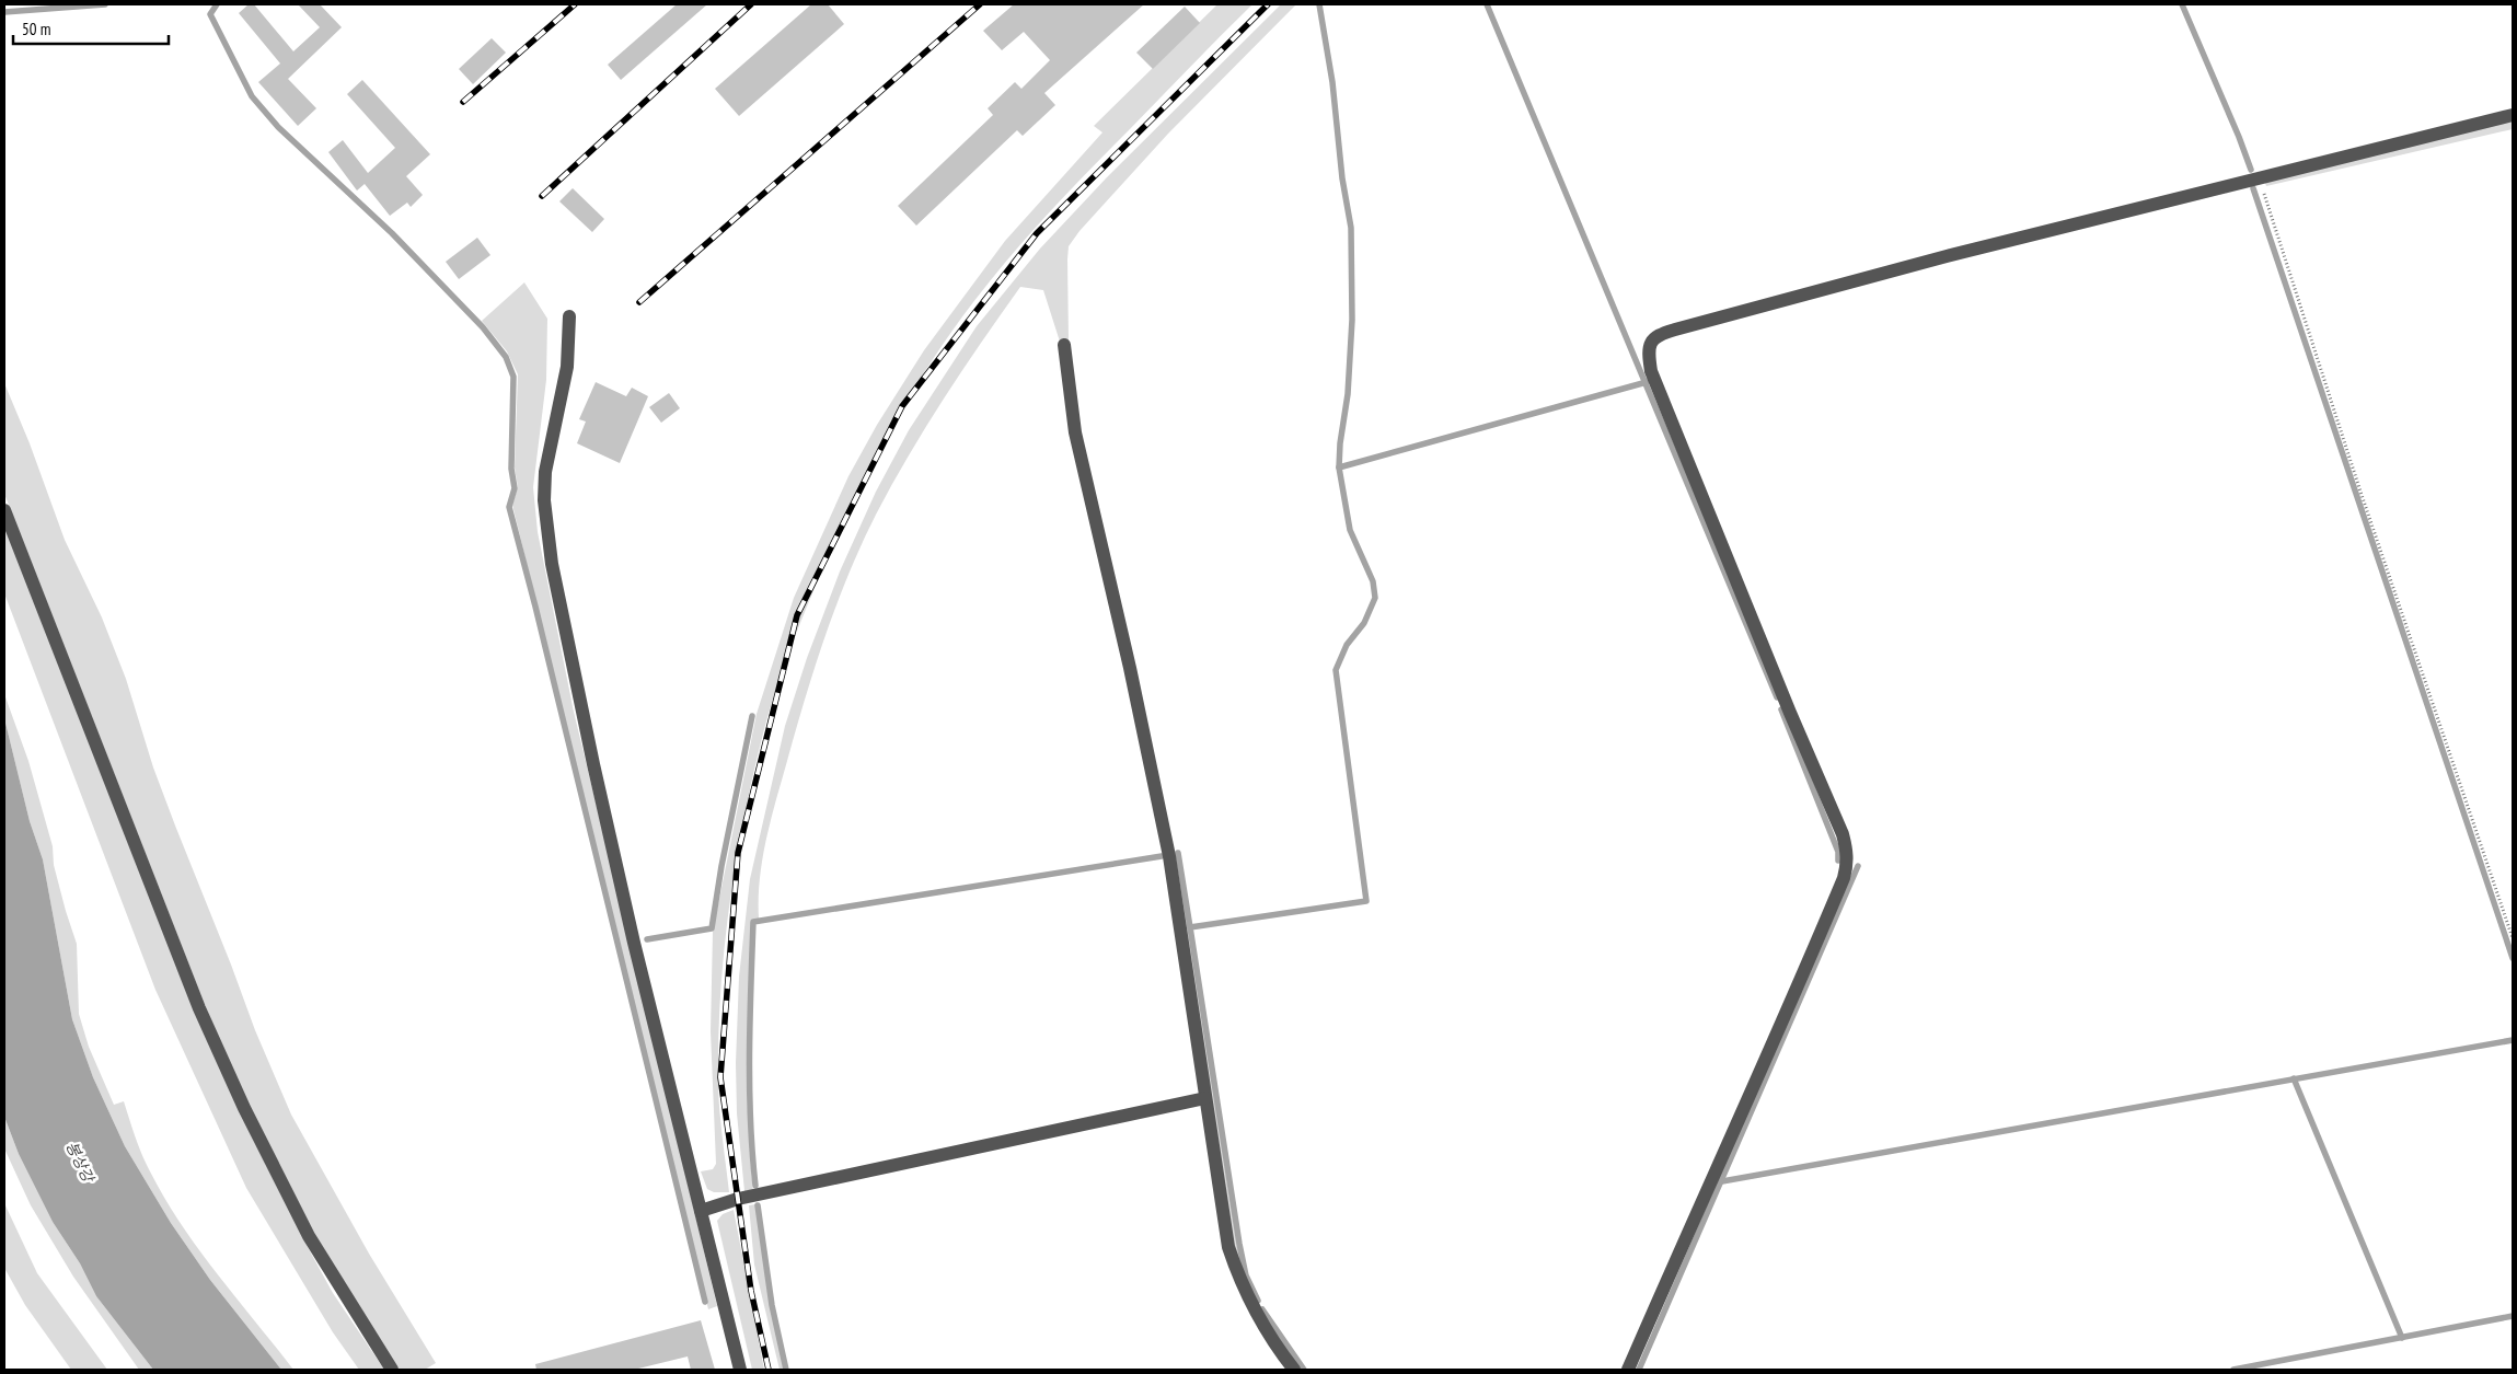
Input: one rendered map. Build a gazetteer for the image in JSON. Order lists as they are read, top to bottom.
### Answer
{
  "water": ["봉상강"],
  "scale_bar": "50 m"
}
